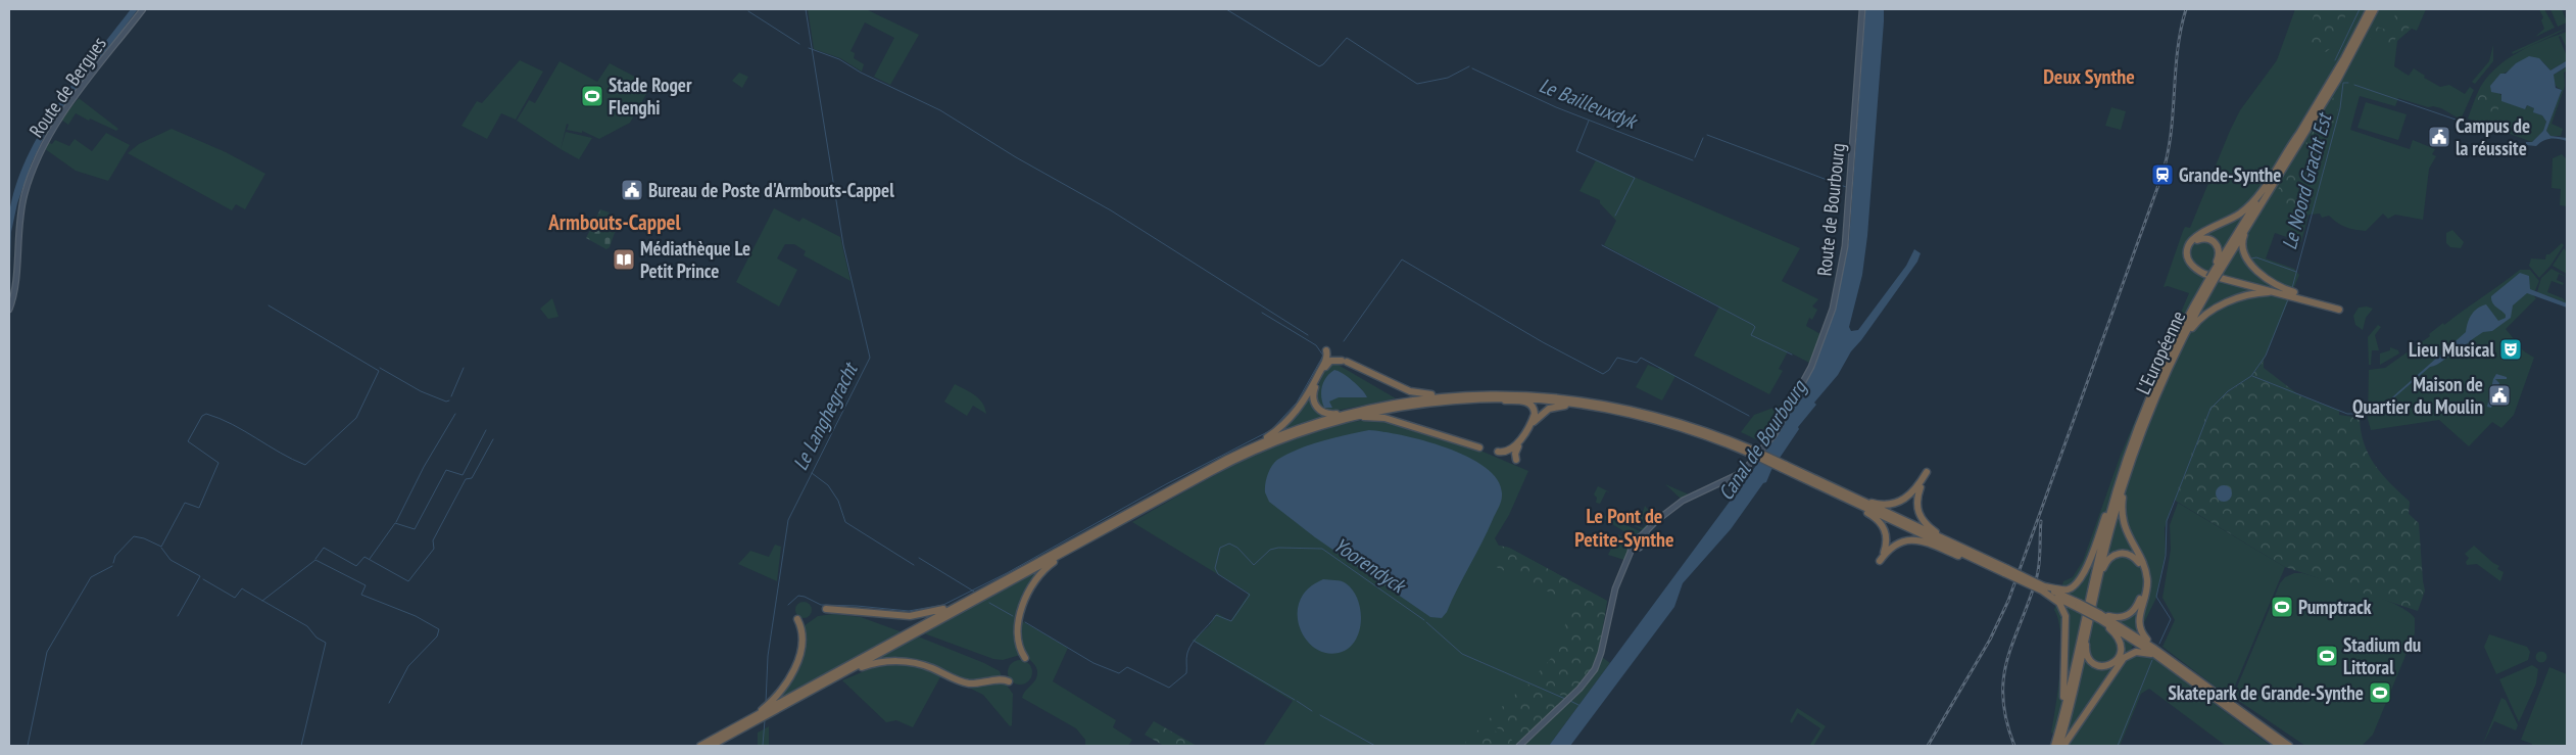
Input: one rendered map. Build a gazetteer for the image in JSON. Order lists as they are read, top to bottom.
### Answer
{
  "streets": {
    "highway": ["L'Européenne"],
    "main road": ["Route de Bergues", "Route de Bourbourg"]
  },
  "districts": ["Deux Synthe", "Armbouts-Cappel", "Le Pont de Petite-Synthe"],
  "water": [
    "Le Bailleuxdyk",
    "Le Noord Gracht Est",
    "Le Langhegracht",
    "Canal de Bourbourg",
    "Yoorendyck"
  ],
  "places": {
    "sports": [
      "Stade Roger Flenghi",
      "Pumptrack",
      "Stadium du Littoral",
      "Skatepark de Grande-Synthe"
    ],
    "public building": ["Campus de la réussite", "Bureau de Poste d'Armbouts-Cappel", "Maison de Quartier du Moulin"],
    "station": ["Grande-Synthe"],
    "library": ["Médiathèque Le Petit Prince"],
    "theatre": ["Lieu Musical"]
  }
}
